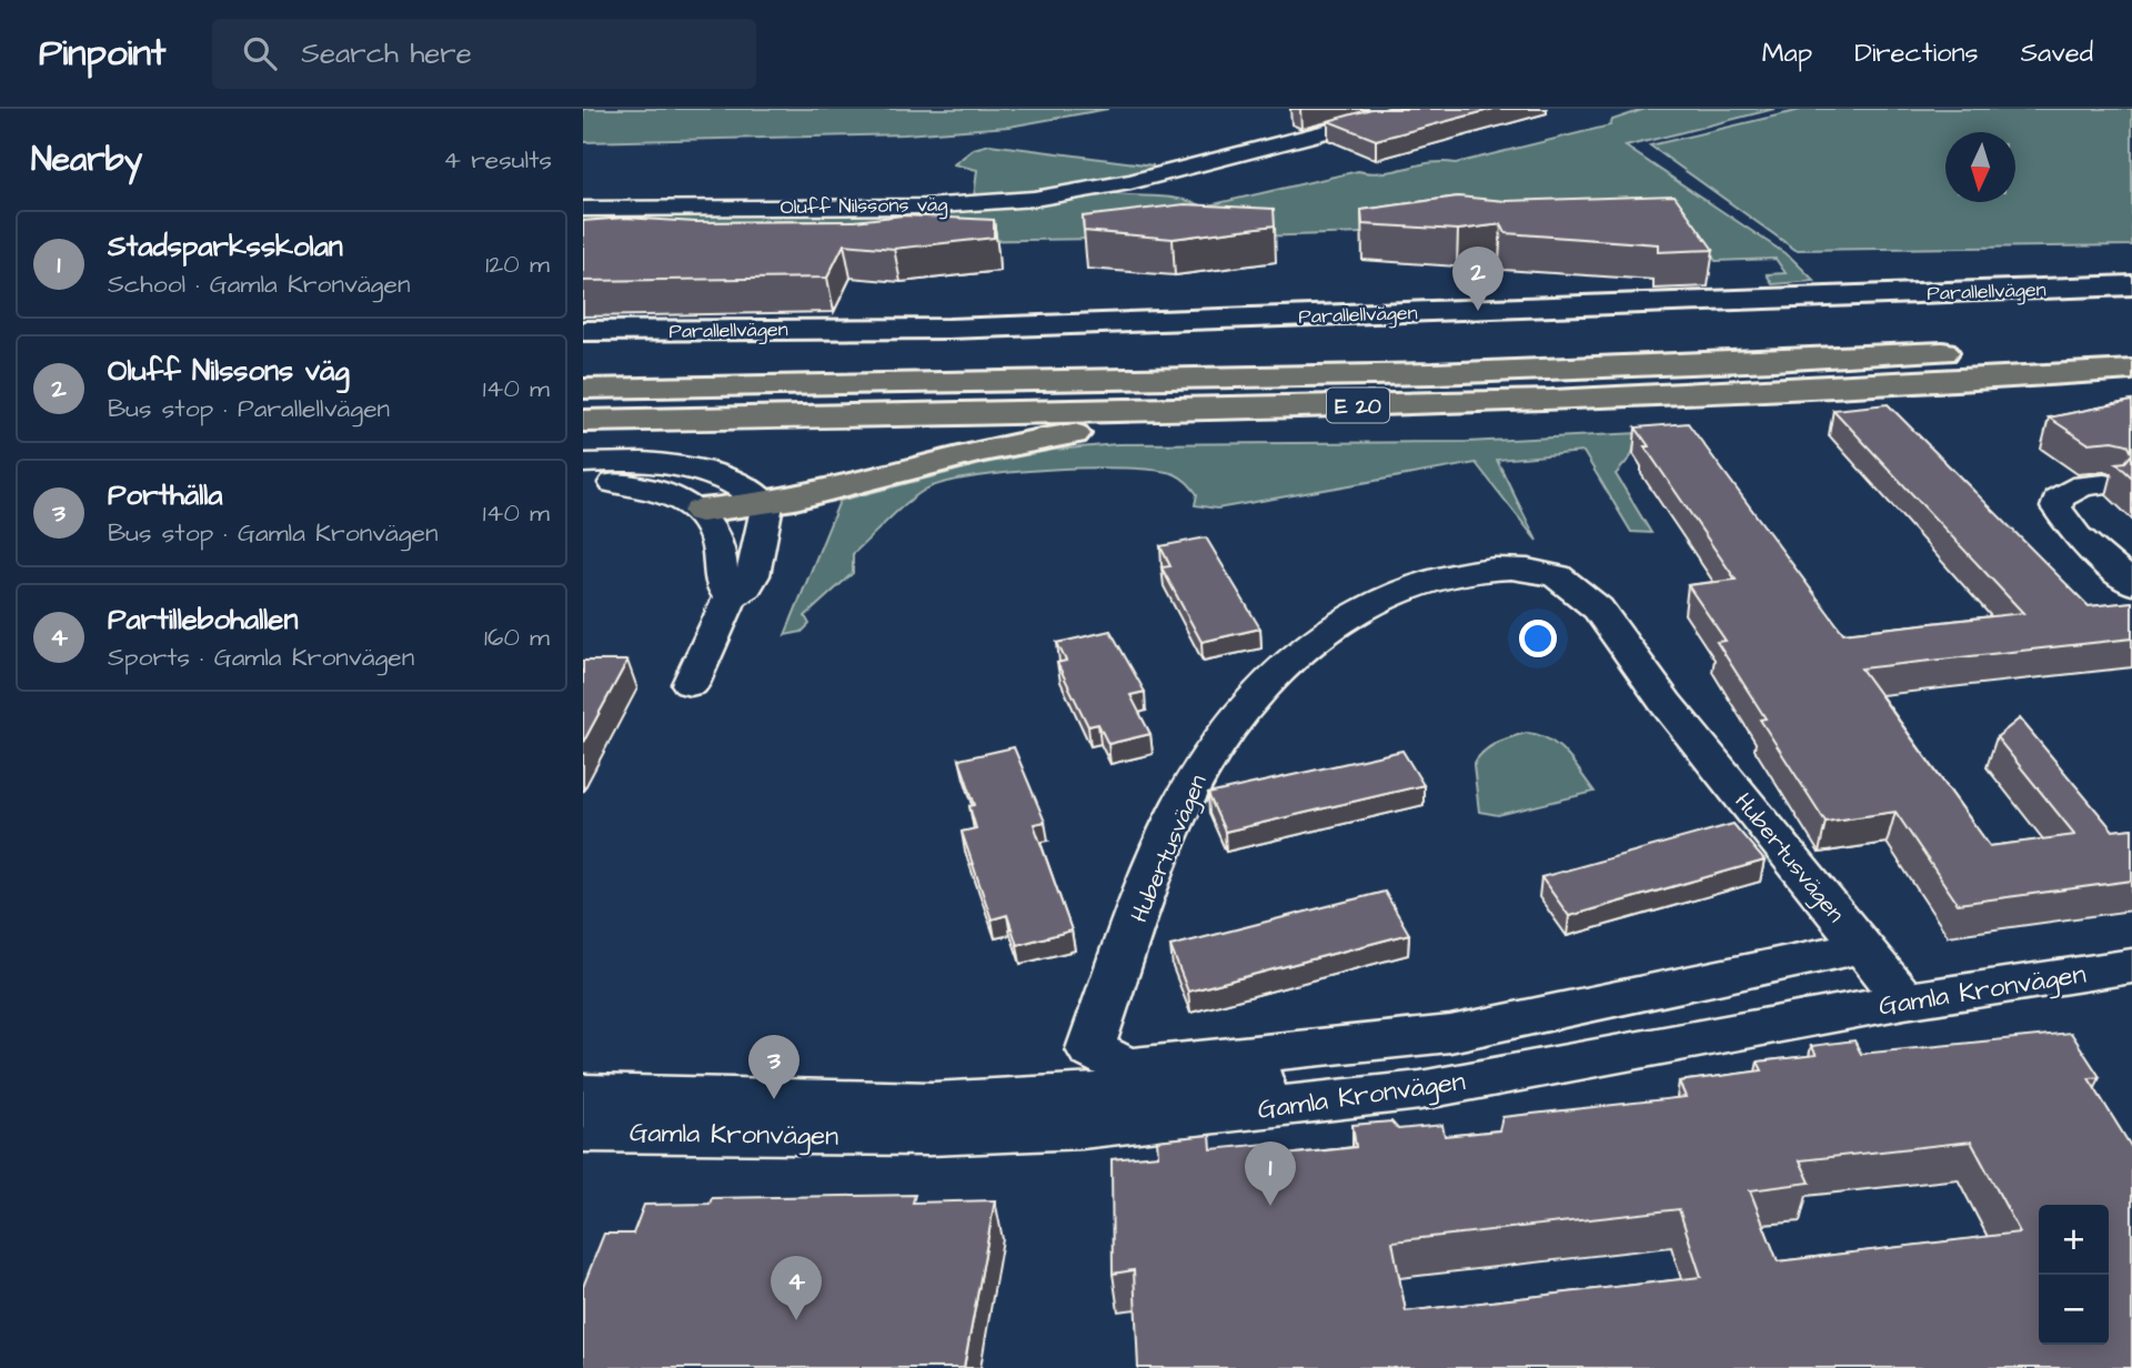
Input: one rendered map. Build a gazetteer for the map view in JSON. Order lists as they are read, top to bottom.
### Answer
{
  "streets": {
    "highway": ["E 20"],
    "street": [
      "Oluff Nilssons väg",
      "Parallellvägen",
      "Hubertusvägen",
      "Gamla Kronvägen"
    ]
  },
  "crossings": [
    ["Hubertusvägen", "Gamla Kronvägen"]
  ],
  "north": "bottom",
  "page": {
    "header": "Pinpoint",
    "search": "Search here",
    "nav": ["Map", "Directions", "Saved"],
    "heading": ["Nearby", "4 results"],
    "list": [
      {
        "mark": "1",
        "name": "Stadsparksskolan",
        "note": "School · Gamla Kronvägen",
        "value": "120 m"
      },
      {
        "mark": "2",
        "name": "Oluff Nilssons väg",
        "note": "Bus stop · Parallellvägen",
        "value": "140 m"
      },
      {
        "mark": "3",
        "name": "Porthälla",
        "note": "Bus stop · Gamla Kronvägen",
        "value": "140 m"
      },
      {
        "mark": "4",
        "name": "Partillebohallen",
        "note": "Sports · Gamla Kronvägen",
        "value": "160 m"
      }
    ],
    "pins": [
      "2",
      "3",
      "1",
      "4"
    ],
    "map_buttons": ["+", "−"]
  }
}
